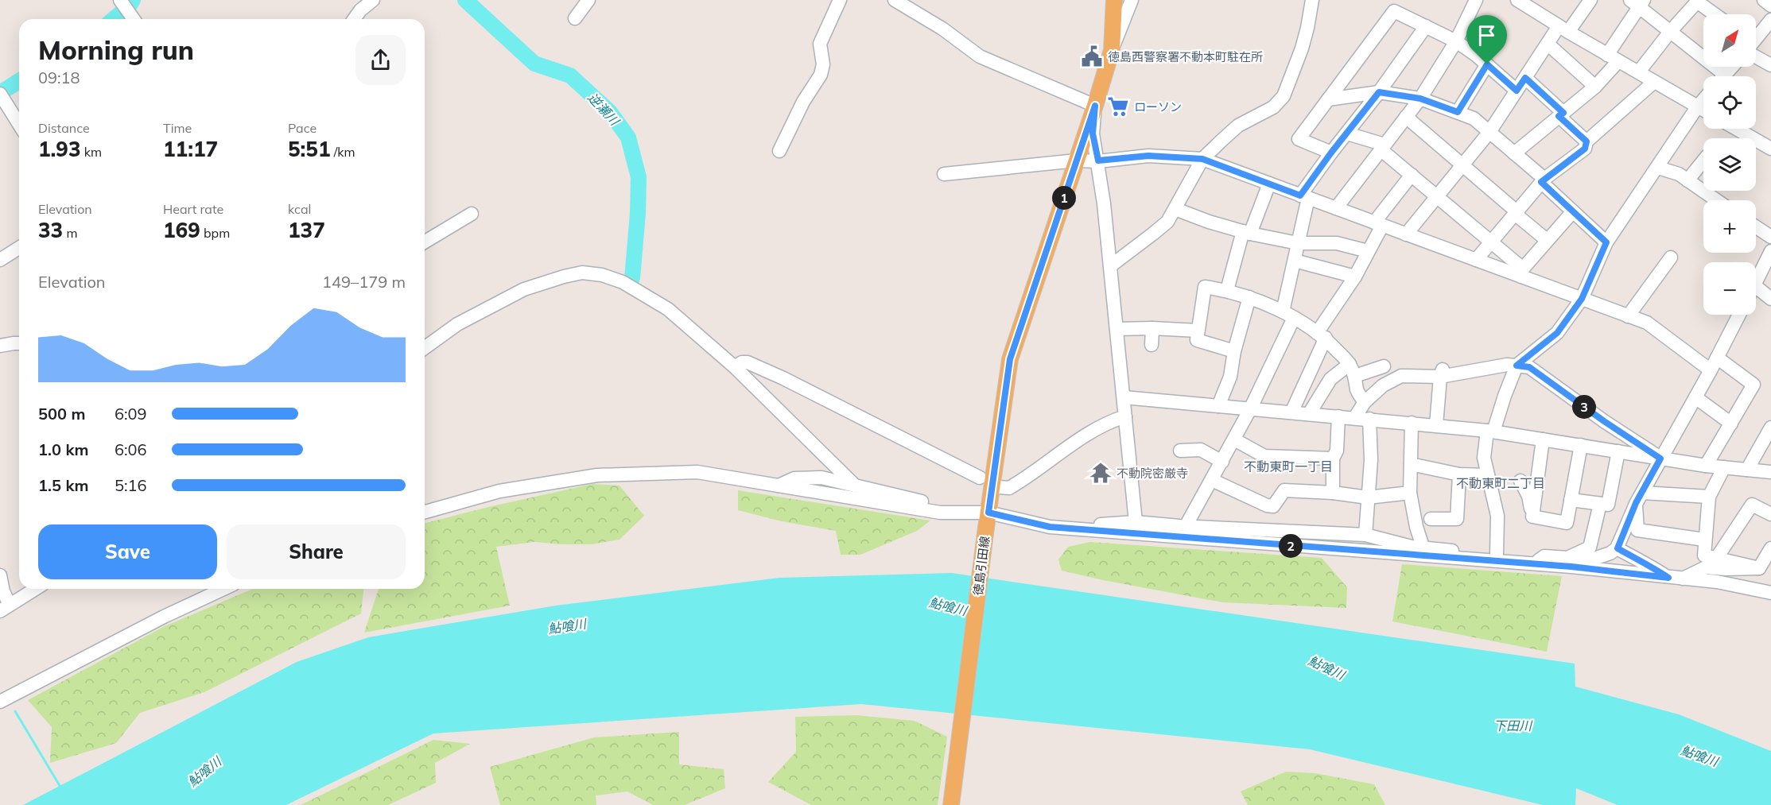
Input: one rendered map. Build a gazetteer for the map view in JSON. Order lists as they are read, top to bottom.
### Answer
{
  "streets": {
    "main road": ["徳島引田線"]
  },
  "districts": ["不動東町一丁目", "不動東町二丁目"],
  "water": ["逆瀬川", "鮎喰川", "下田川"],
  "places": {
    "public building": ["徳島西警察署不動本町駐在所"],
    "supermarket": ["ローソン"],
    "temple": ["不動院密厳寺"]
  },
  "north": "top right",
  "page": {
    "map_buttons": ["+", "−"],
    "heading": ["Morning run", "09:18"],
    "stats": [
      ["Distance", "1.93 km"],
      ["Time", "11:17"],
      ["Pace", "5:51 /km"],
      ["Elevation", "33 m"],
      ["Heart rate", "169 bpm"],
      ["kcal", "137"]
    ],
    "pins": ["1", "3", "2"],
    "chart": ["Elevation", "149–179 m"],
    "list": [
      {
        "name": "500 m",
        "note": "6:09"
      },
      {
        "name": "1.0 km",
        "note": "6:06"
      },
      {
        "name": "1.5 km",
        "note": "5:16"
      }
    ],
    "buttons": ["Save", "Share"]
  }
}
